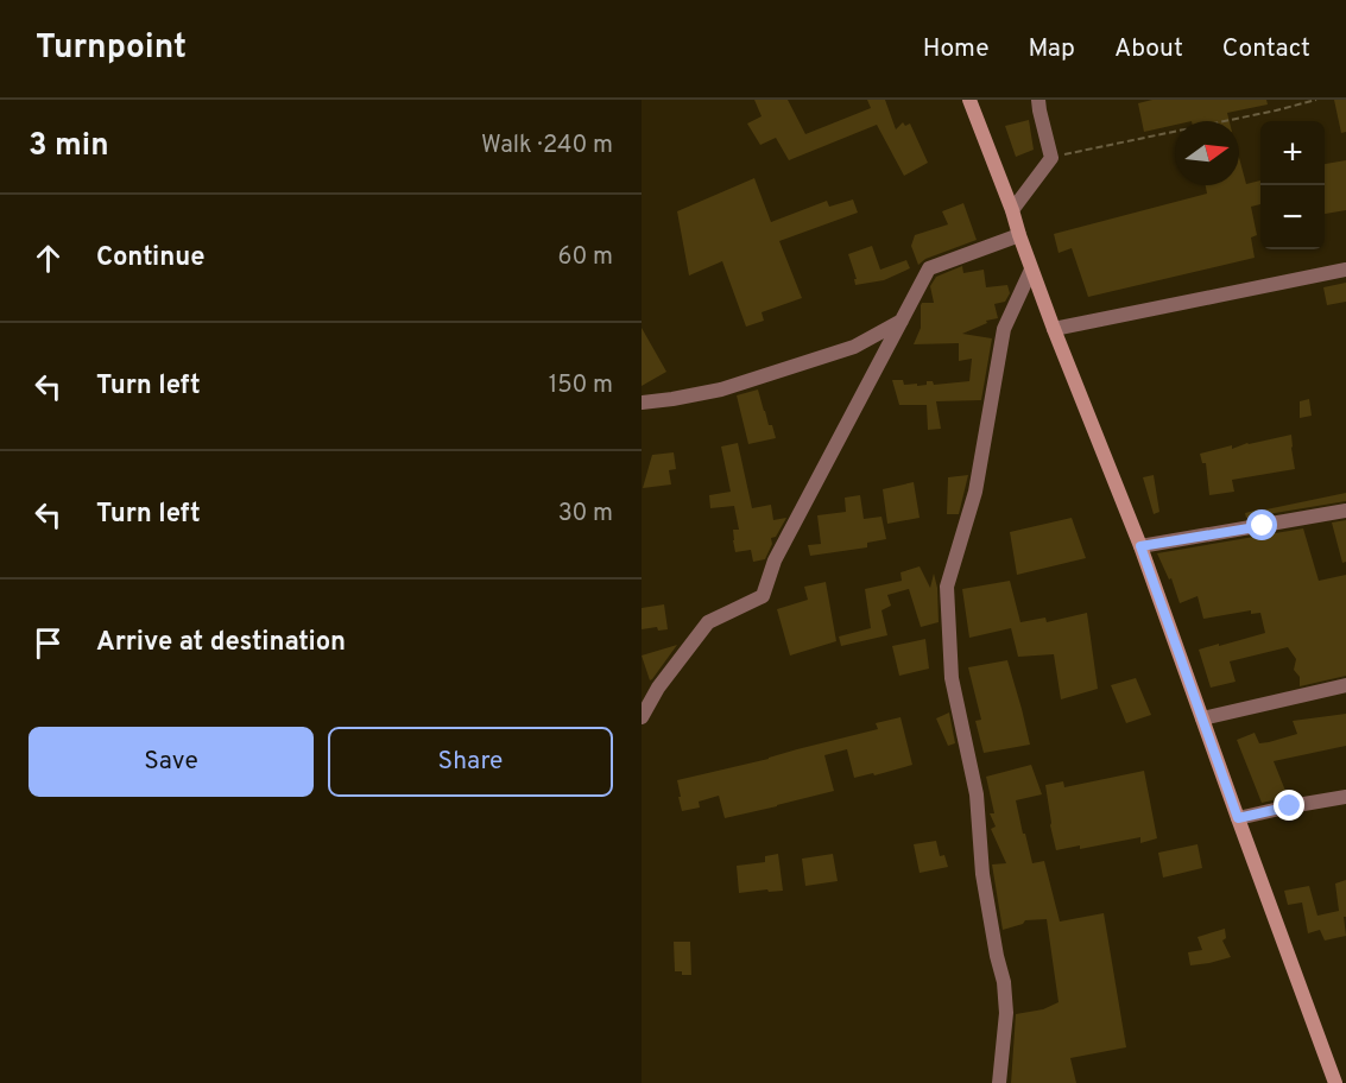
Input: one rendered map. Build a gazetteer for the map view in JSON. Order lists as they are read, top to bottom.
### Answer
{
  "north": "right",
  "page": {
    "header": "Turnpoint",
    "nav": [
      "Home",
      "Map",
      "About",
      "Contact"
    ],
    "heading": ["3 min", "Walk · 240 m"],
    "map_buttons": ["+", "−"],
    "list": [
      ["Continue", "60 m"],
      ["Turn left", "150 m"],
      ["Turn left", "30 m"],
      "Arrive at destination"
    ],
    "buttons": ["Save", "Share"]
  }
}
